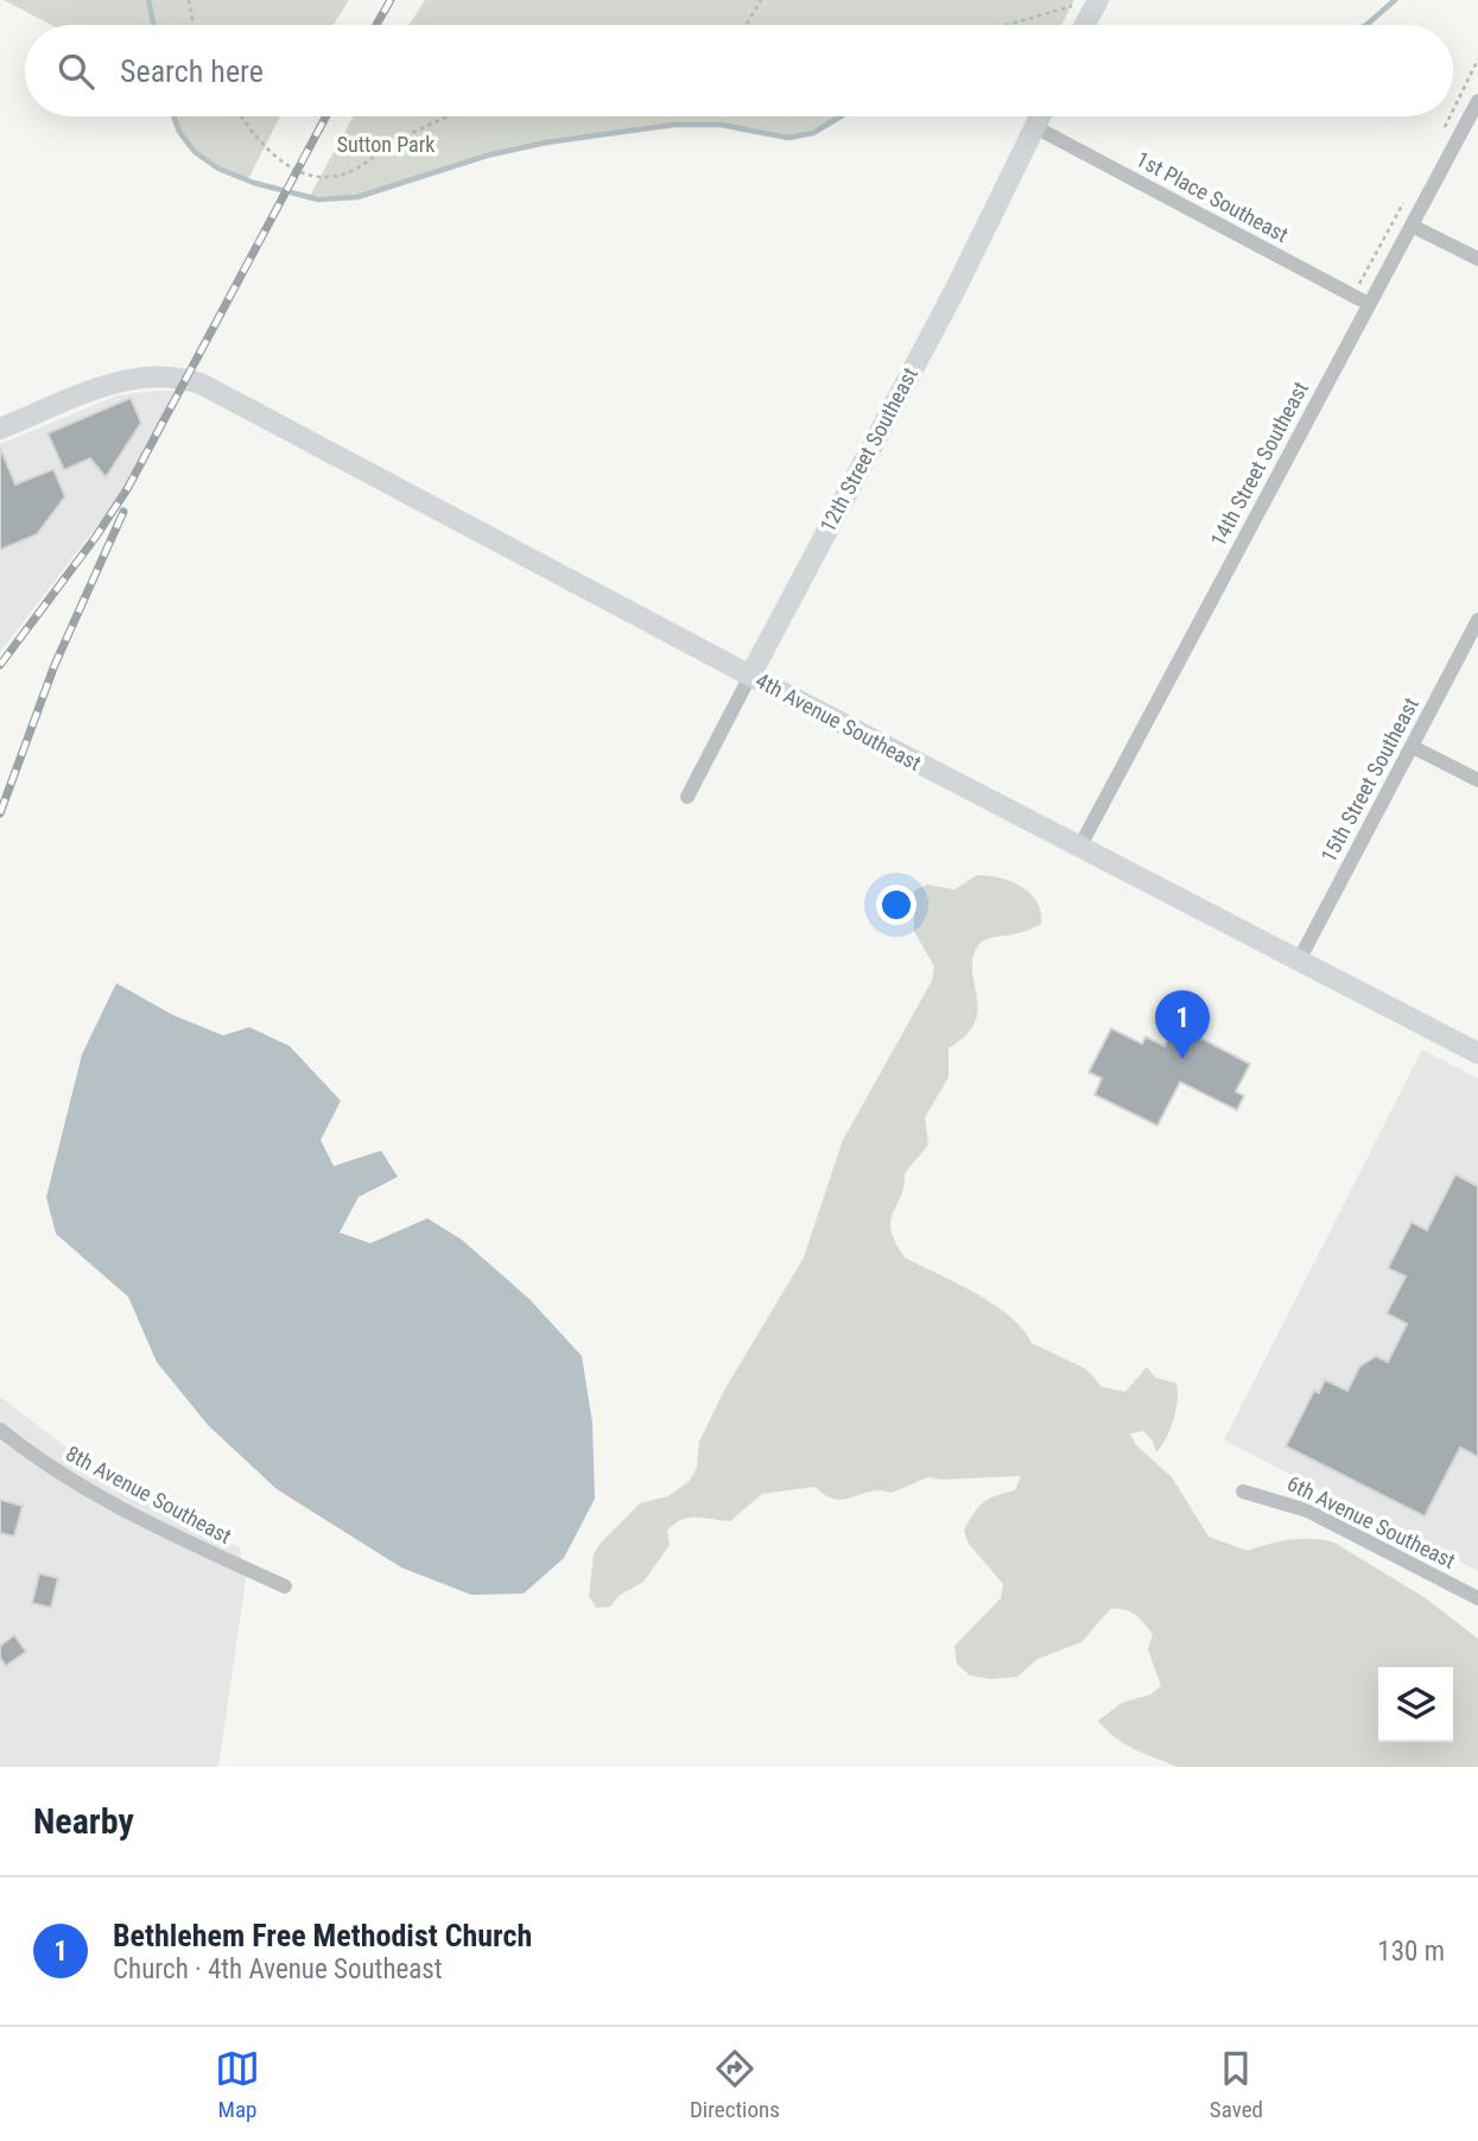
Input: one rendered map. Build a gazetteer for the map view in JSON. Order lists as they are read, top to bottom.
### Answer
{
  "streets": {
    "street": [
      "1st Place Southeast",
      "12th Street Southeast",
      "14th Street Southeast",
      "4th Avenue Southeast",
      "15th Street Southeast",
      "8th Avenue Southeast",
      "6th Avenue Southeast"
    ]
  },
  "crossings": [
    ["1st Place Southeast", "12th Street Southeast"],
    ["1st Place Southeast", "14th Street Southeast"],
    ["12th Street Southeast", "4th Avenue Southeast"],
    ["14th Street Southeast", "4th Avenue Southeast"],
    ["4th Avenue Southeast", "15th Street Southeast"]
  ],
  "parks": ["Sutton Park"],
  "page": {
    "search": "Search here",
    "pins": "1",
    "heading": "Nearby",
    "list": [
      {
        "mark": "1",
        "name": "Bethlehem Free Methodist Church",
        "note": "Church · 4th Avenue Southeast",
        "value": "130 m"
      }
    ],
    "nav": ["Map", "Directions", "Saved"]
  }
}
